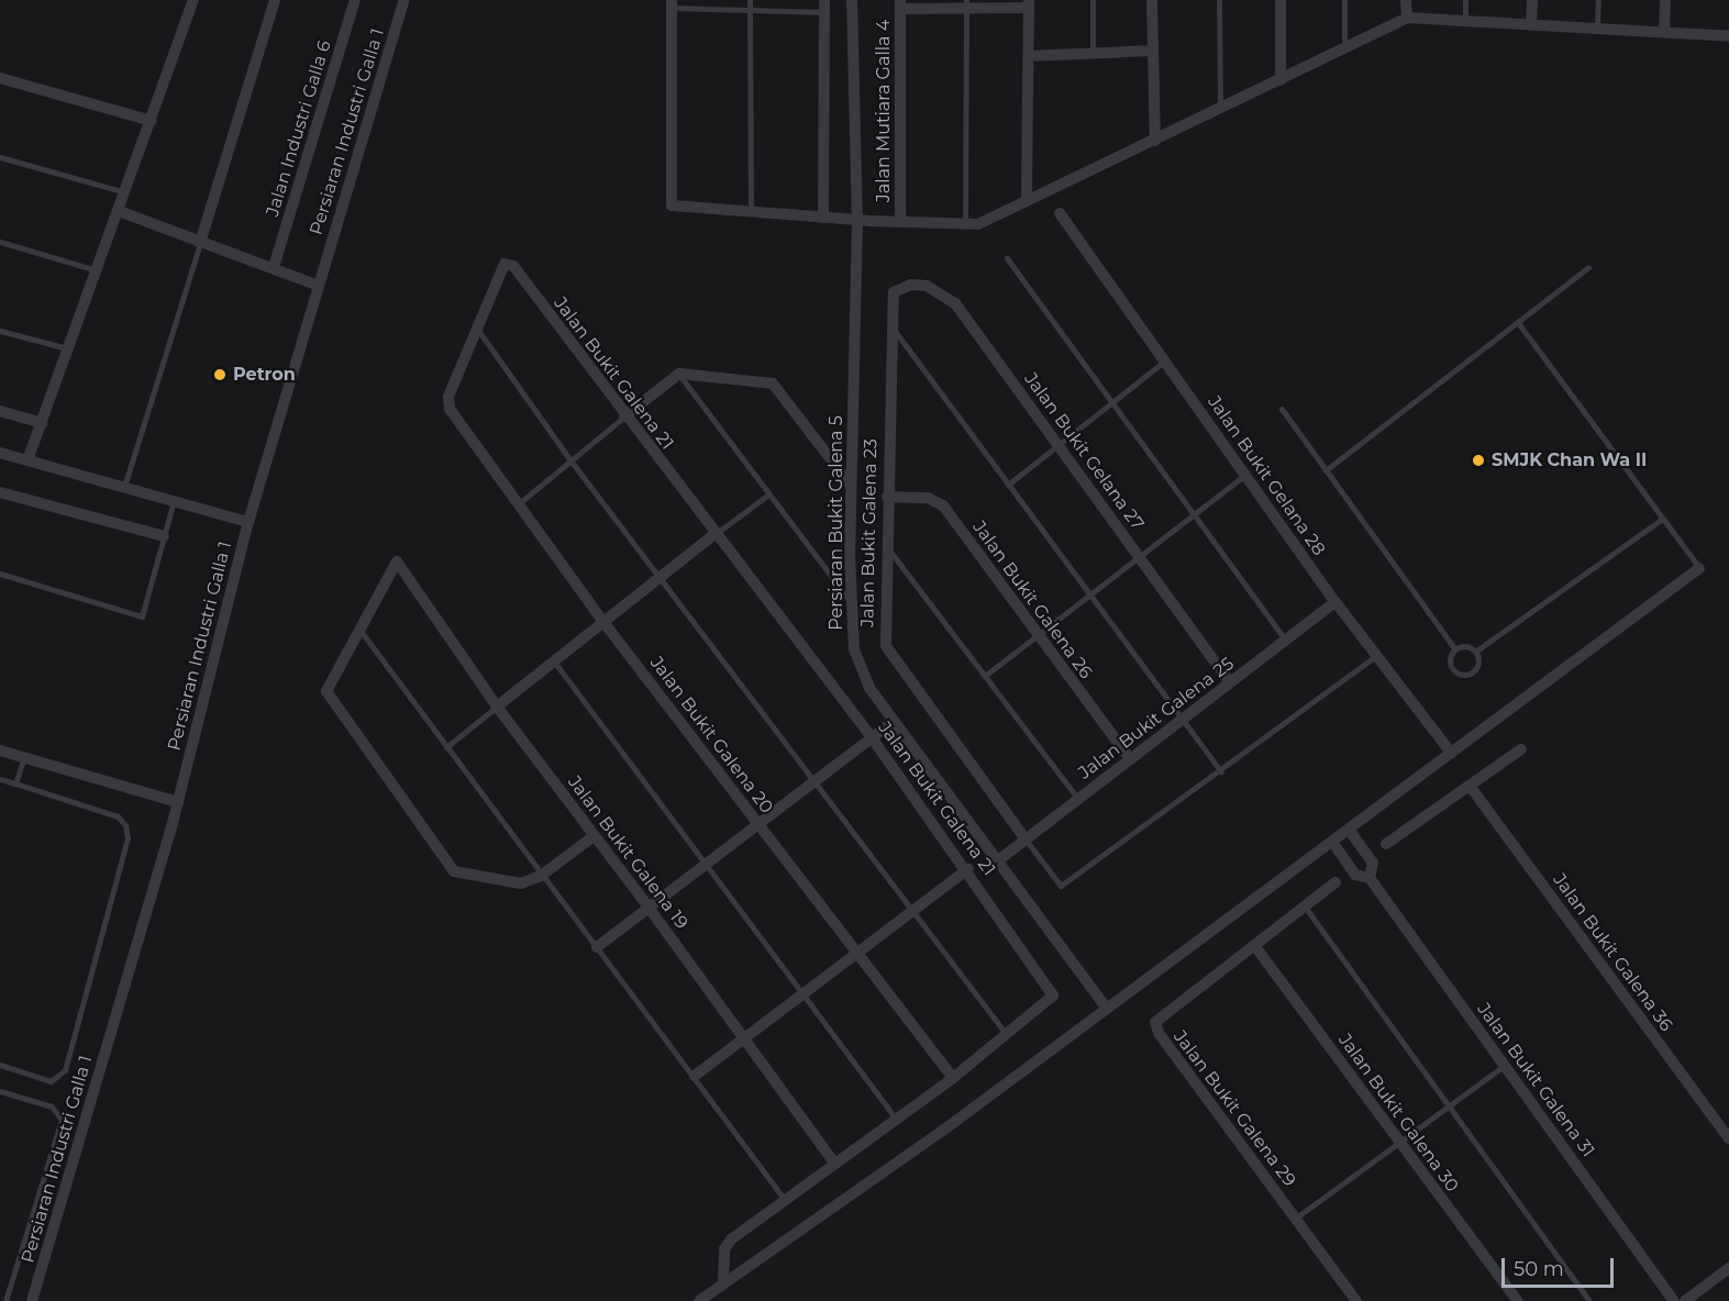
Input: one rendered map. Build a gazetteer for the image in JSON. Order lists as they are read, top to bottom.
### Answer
{
  "streets": {
    "street": [
      "Jalan Mutiara Galla 4",
      "Jalan Industri Galla 6",
      "Persiaran Industri Galla 1",
      "Jalan Bukit Galena 21",
      "Jalan Bukit Gelana 27",
      "Jalan Bukit Gelana 28",
      "Persiaran Bukit Galena 5",
      "Jalan Bukit Galena 23",
      "Jalan Bukit Galena 26",
      "Jalan Bukit Galena 25",
      "Jalan Bukit Galena 20",
      "Jalan Bukit Galena 19",
      "Jalan Bukit Galena 36",
      "Jalan Bukit Galena 31",
      "Jalan Bukit Galena 29",
      "Jalan Bukit Galena 30"
    ]
  },
  "crossings": [
    ["Jalan Bukit Galena 21", "Jalan Bukit Galena 20"],
    ["Jalan Bukit Galena 21", "Jalan Bukit Galena 19"],
    ["Jalan Bukit Gelana 27", "Jalan Bukit Galena 23"],
    ["Jalan Bukit Gelana 27", "Jalan Bukit Galena 25"],
    ["Jalan Bukit Gelana 28", "Jalan Bukit Galena 25"],
    ["Persiaran Bukit Galena 5", "Jalan Bukit Galena 25"],
    ["Jalan Bukit Galena 23", "Jalan Bukit Galena 26"],
    ["Jalan Bukit Galena 23", "Jalan Bukit Galena 25"],
    ["Jalan Bukit Galena 26", "Jalan Bukit Galena 25"],
    ["Jalan Bukit Galena 29", "Jalan Bukit Galena 30"]
  ],
  "places": ["Petron", "SMJK Chan Wa II"],
  "scale_bar": "50 m"
}
